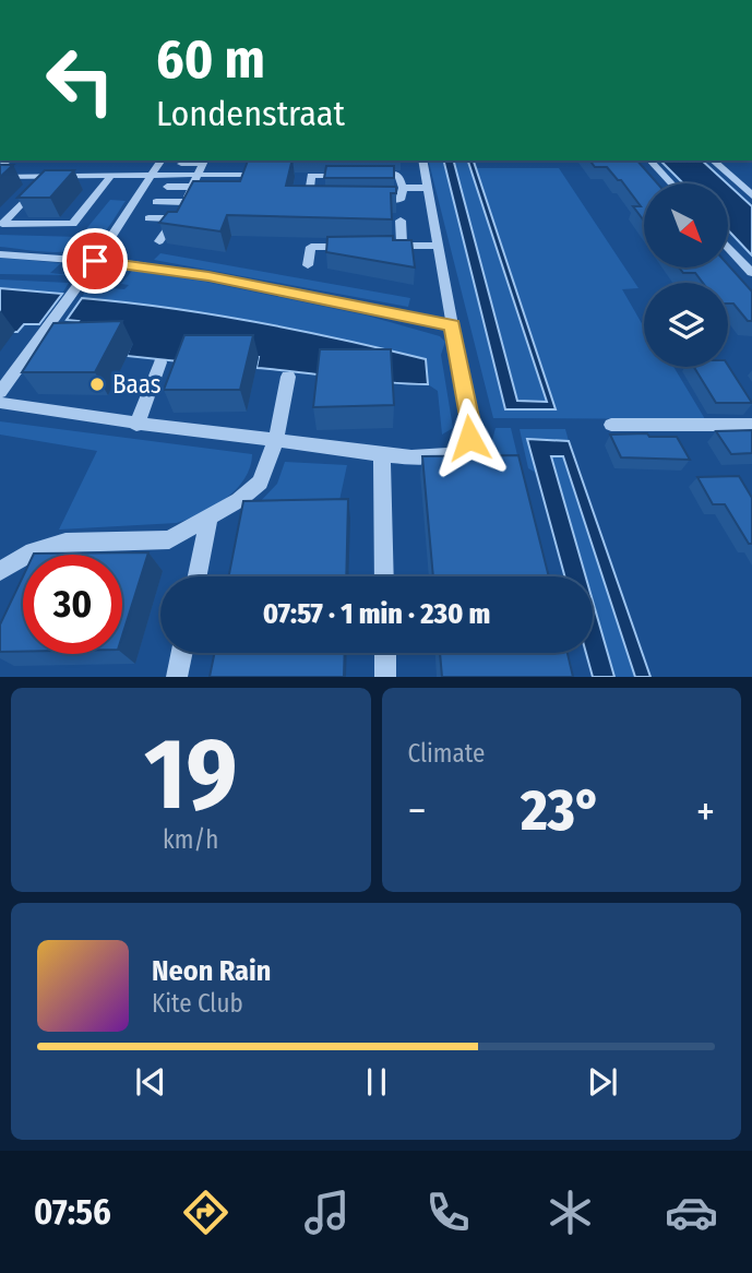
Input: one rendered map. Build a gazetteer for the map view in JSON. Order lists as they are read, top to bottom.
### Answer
{
  "places": ["Baas"],
  "north": "bottom right",
  "page": {
    "turn": ["60 m", "Londenstraat"],
    "limit": "30",
    "trip": "07:57 · 1 min · 230 m",
    "tile": [
      ["19", "km/h"],
      "Climate"
    ],
    "heat": ["−", "23°", "+"],
    "song": ["Neon Rain", "Kite Club"],
    "tabs": "07:56"
  }
}
